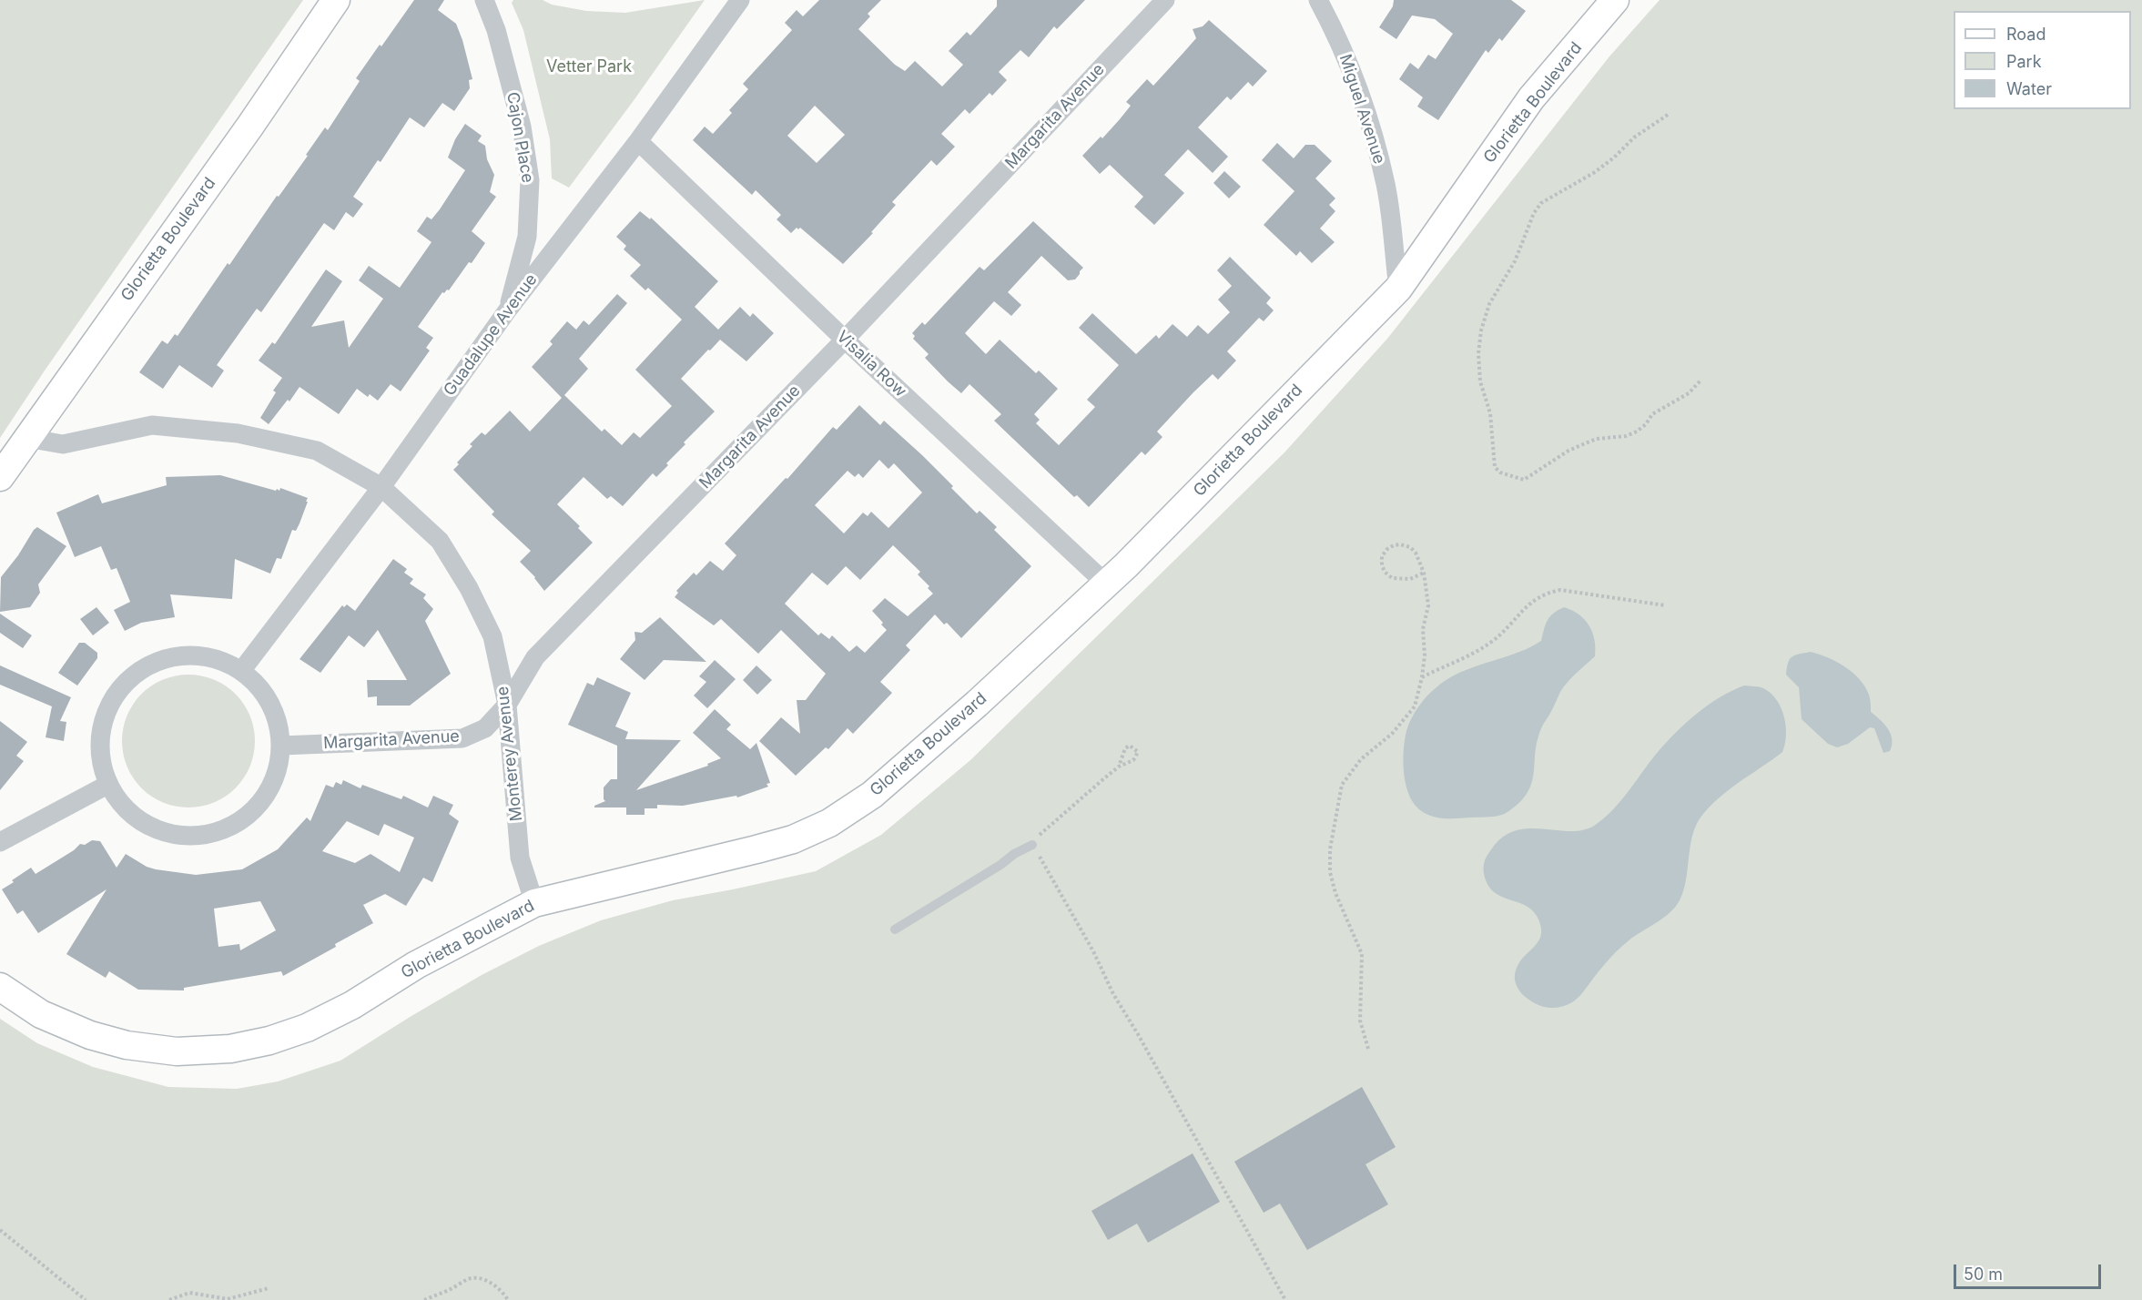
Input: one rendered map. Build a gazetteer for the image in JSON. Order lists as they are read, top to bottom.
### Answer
{
  "streets": {
    "street": [
      "Glorietta Boulevard",
      "Miguel Avenue",
      "Margarita Avenue",
      "Cajon Place",
      "Guadalupe Avenue",
      "Visalia Row",
      "Monterey Avenue"
    ]
  },
  "crossings": [
    ["Glorietta Boulevard", "Miguel Avenue"],
    ["Glorietta Boulevard", "Visalia Row"],
    ["Glorietta Boulevard", "Monterey Avenue"],
    ["Margarita Avenue", "Guadalupe Avenue"],
    ["Margarita Avenue", "Visalia Row"],
    ["Margarita Avenue", "Monterey Avenue"],
    ["Cajon Place", "Guadalupe Avenue"],
    ["Guadalupe Avenue", "Visalia Row"],
    ["Guadalupe Avenue", "Monterey Avenue"]
  ],
  "parks": ["Vetter Park"],
  "legend": ["Road", "Park", "Water"],
  "scale_bar": "50 m"
}
